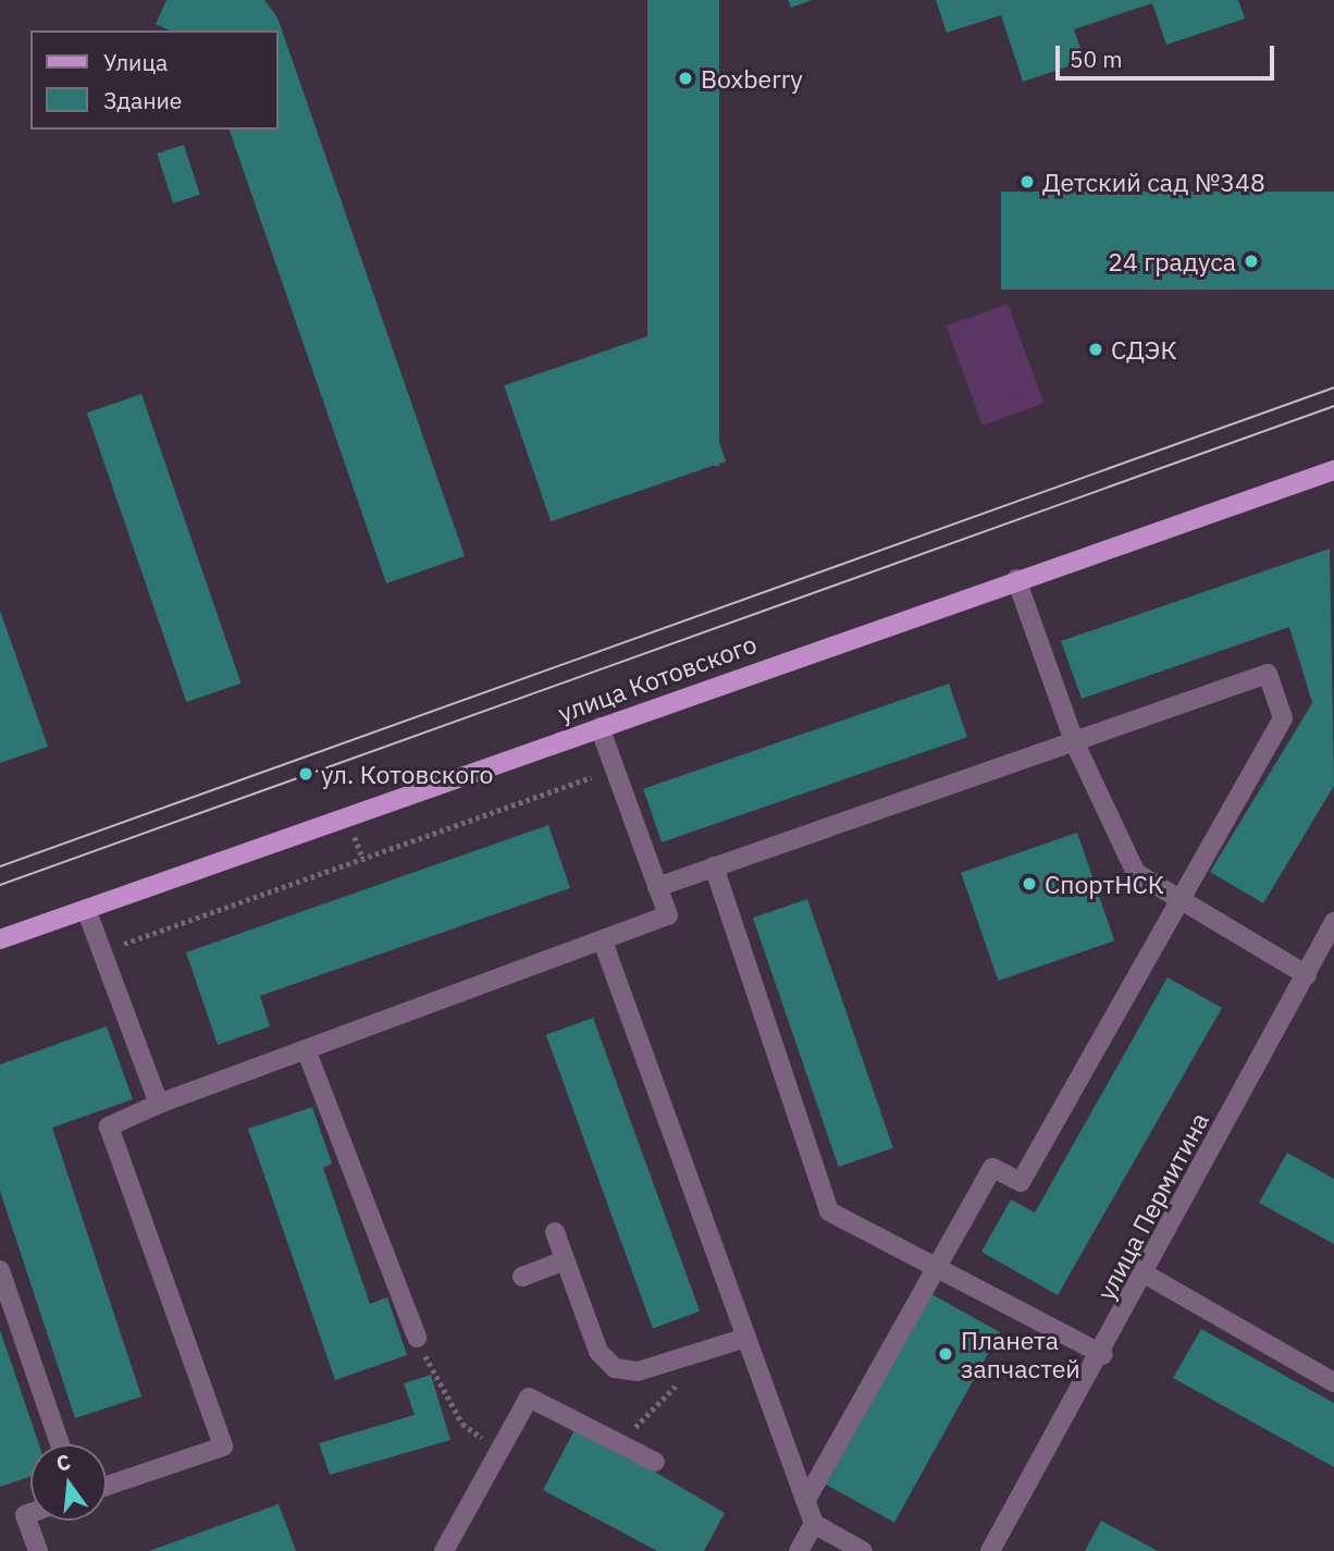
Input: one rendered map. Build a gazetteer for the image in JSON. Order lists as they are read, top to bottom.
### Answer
{
  "streets": {
    "main road": ["улица Котовского"],
    "street": ["улица Пермитина"]
  },
  "places": [
    "Boxberry",
    "Детский сад №348",
    "24 градуса",
    "СДЭК",
    "ул. Котовского",
    "СпортНСК",
    "Планета запчастей"
  ],
  "legend": ["Улица", "Здание"],
  "scale_bar": "50 m",
  "north": "top"
}
